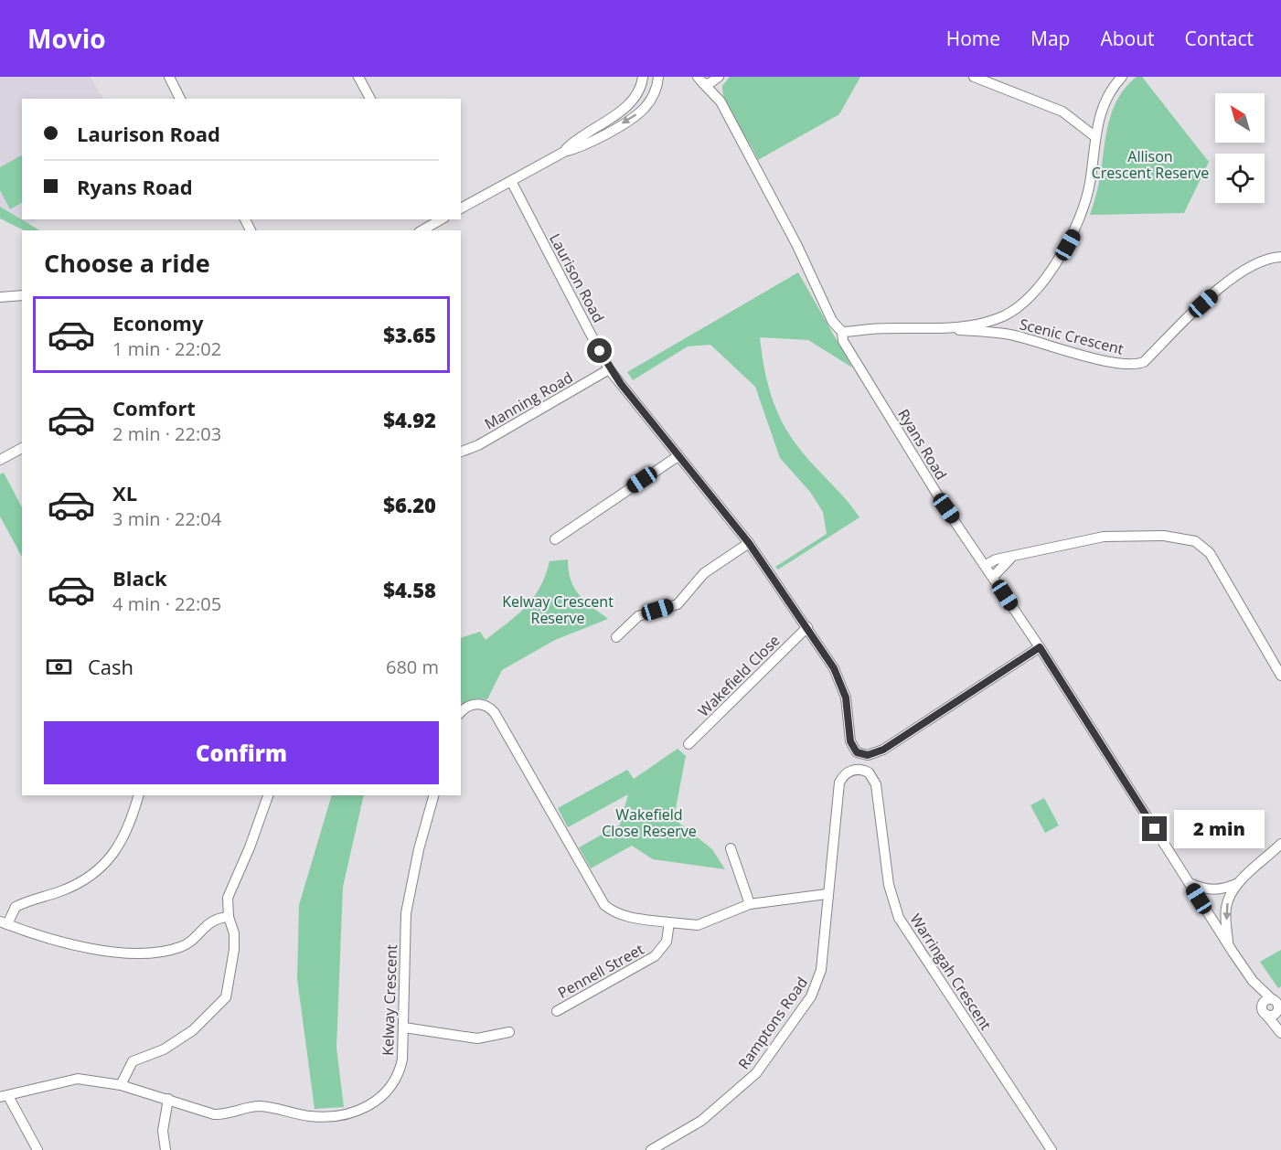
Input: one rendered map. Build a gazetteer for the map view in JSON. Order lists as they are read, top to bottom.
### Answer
{
  "streets": {
    "street": [
      "Laurison Road",
      "Scenic Crescent",
      "Manning Road",
      "Ryans Road",
      "Wakefield Close",
      "Pennell Street",
      "Warringah Crescent",
      "Kelway Crescent",
      "Ramptons Road"
    ]
  },
  "crossings": [
    ["Laurison Road", "Manning Road"],
    ["Laurison Road", "Ryans Road"],
    ["Laurison Road", "Wakefield Close"],
    ["Warringah Crescent", "Ramptons Road"]
  ],
  "parks": ["Allison Crescent Reserve", "Kelway Crescent Reserve", "Wakefield Close Reserve"],
  "north": "top left",
  "page": {
    "header": "Movio",
    "nav": [
      "Home",
      "Map",
      "About",
      "Contact"
    ],
    "banner": ["Laurison Road", "Ryans Road"],
    "heading": "Choose a ride",
    "list": [
      {
        "name": "Economy",
        "note": "1 min · 22:02",
        "value": "$3.65"
      },
      {
        "name": "Comfort",
        "note": "2 min · 22:03",
        "value": "$4.92"
      },
      {
        "name": "XL",
        "note": "3 min · 22:04",
        "value": "$6.20"
      },
      {
        "name": "Black",
        "note": "4 min · 22:05",
        "value": "$4.58"
      }
    ],
    "pay": ["Cash", "680 m"],
    "buttons": "Confirm",
    "bubble": "2 min"
  }
}
